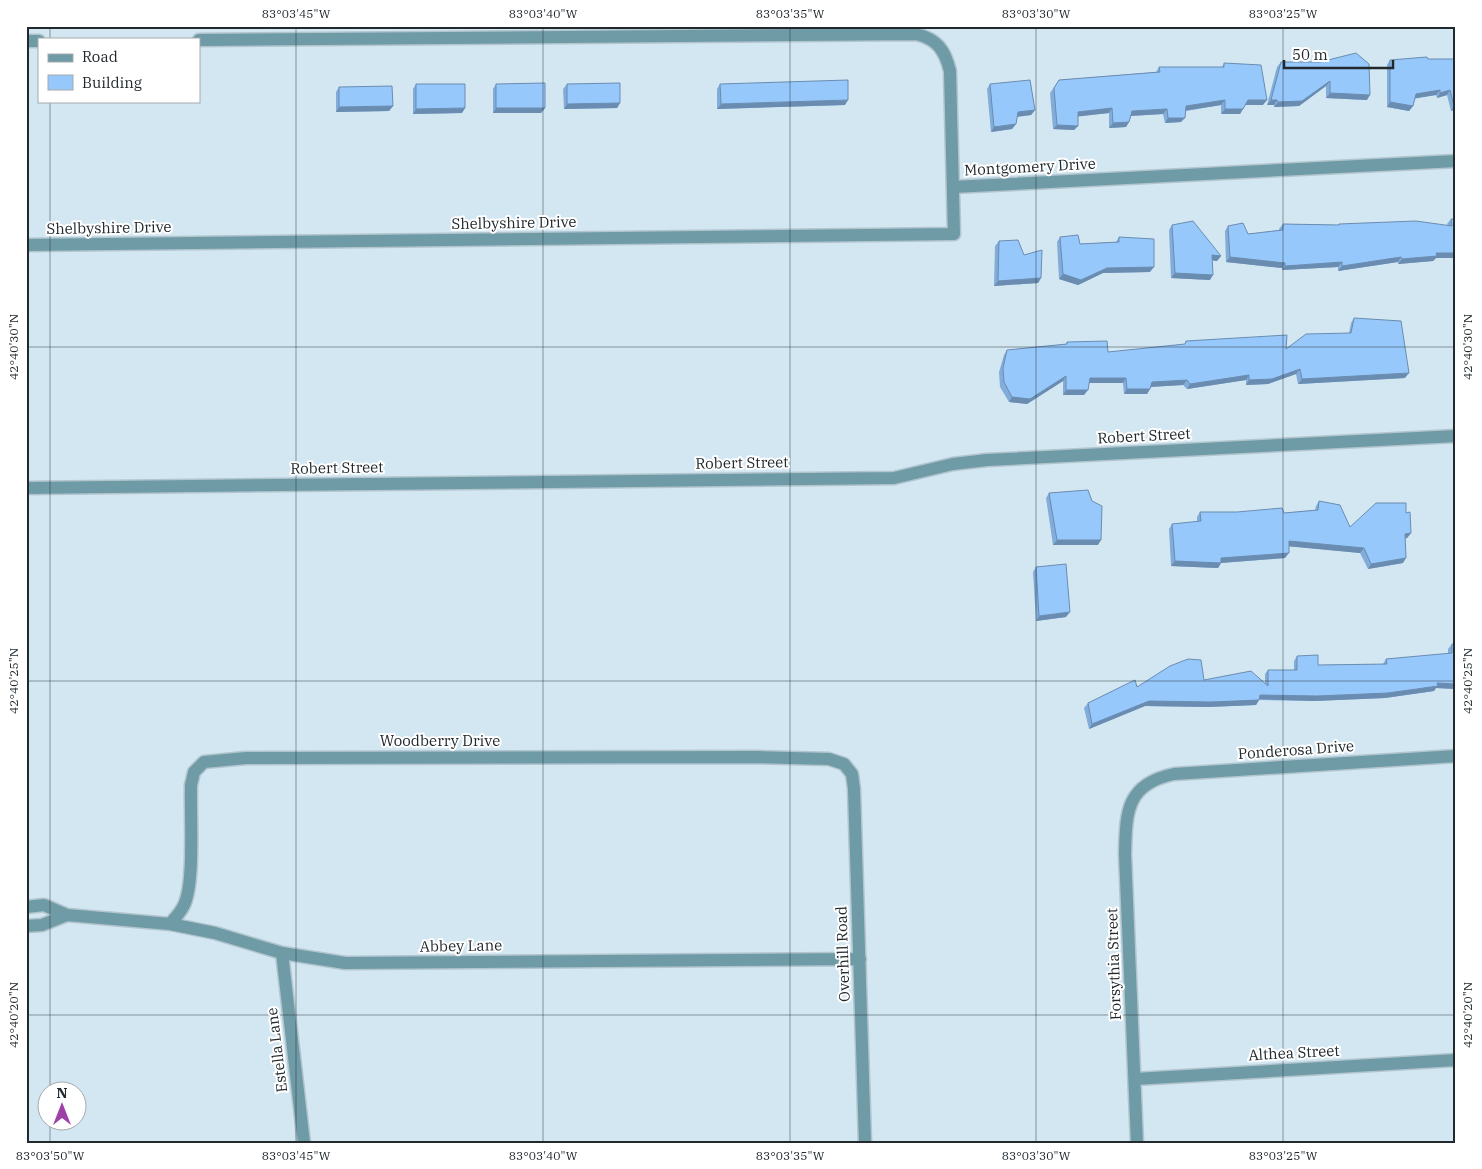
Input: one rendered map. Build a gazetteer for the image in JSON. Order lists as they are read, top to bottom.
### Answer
{
  "streets": {
    "street": [
      "Montgomery Drive",
      "Shelbyshire Drive",
      "Robert Street",
      "Woodberry Drive",
      "Ponderosa Drive",
      "Abbey Lane",
      "Overhill Road",
      "Forsythia Street",
      "Estella Lane",
      "Althea Street"
    ]
  },
  "crossings": [
    ["Montgomery Drive", "Shelbyshire Drive"],
    ["Woodberry Drive", "Abbey Lane"],
    ["Woodberry Drive", "Overhill Road"],
    ["Ponderosa Drive", "Forsythia Street"],
    ["Abbey Lane", "Overhill Road"],
    ["Abbey Lane", "Estella Lane"],
    ["Forsythia Street", "Althea Street"]
  ],
  "legend": ["Road", "Building"],
  "scale_bar": "50 m",
  "north": "top",
  "coordinates": [
    "83°03'45\"W",
    "83°03'40\"W",
    "83°03'35\"W",
    "83°03'30\"W",
    "83°03'25\"W",
    "42°40'30\"N",
    "42°40'25\"N",
    "42°40'20\"N",
    "83°03'50\"W"
  ]
}
